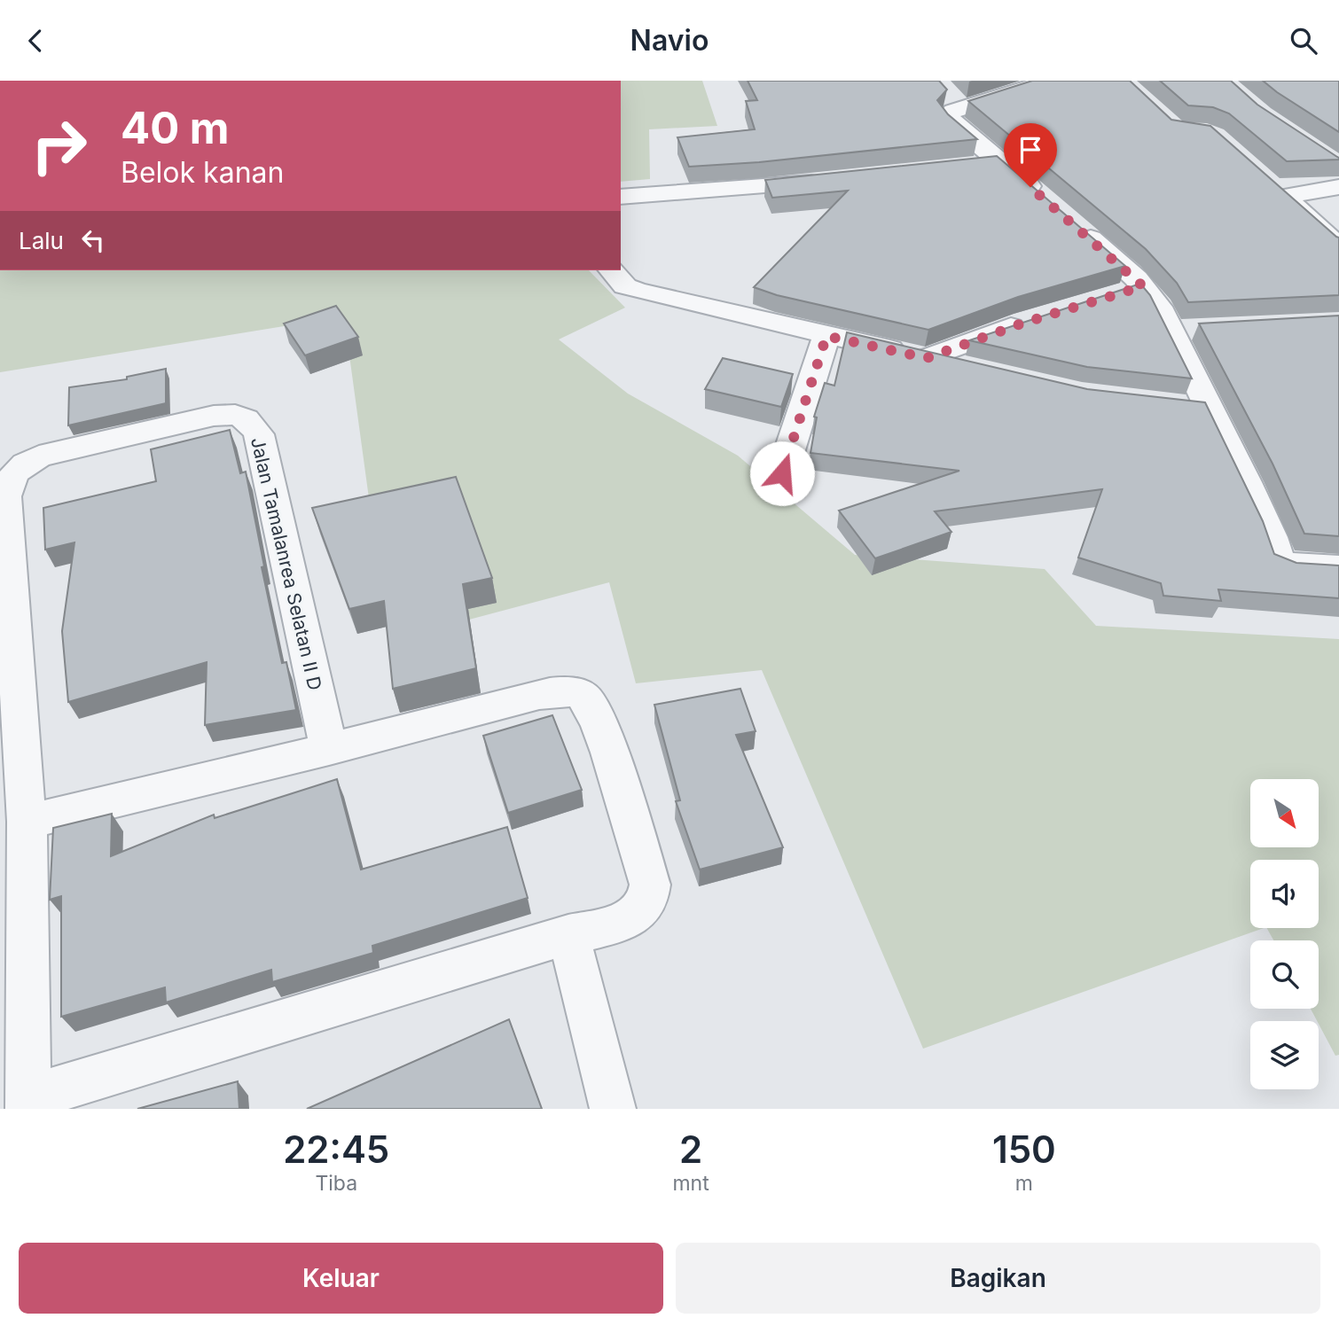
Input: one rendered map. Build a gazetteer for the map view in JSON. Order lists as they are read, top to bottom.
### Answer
{
  "streets": {
    "street": ["Jalan Tamalanrea Selatan II D"]
  },
  "north": "bottom right",
  "page": {
    "header": "Navio",
    "turn": ["40 m", "Belok kanan"],
    "then": "Lalu",
    "eta": [
      "22:45",
      "Tiba",
      "2",
      "mnt",
      "150",
      "m"
    ],
    "buttons": ["Keluar", "Bagikan"]
  }
}
